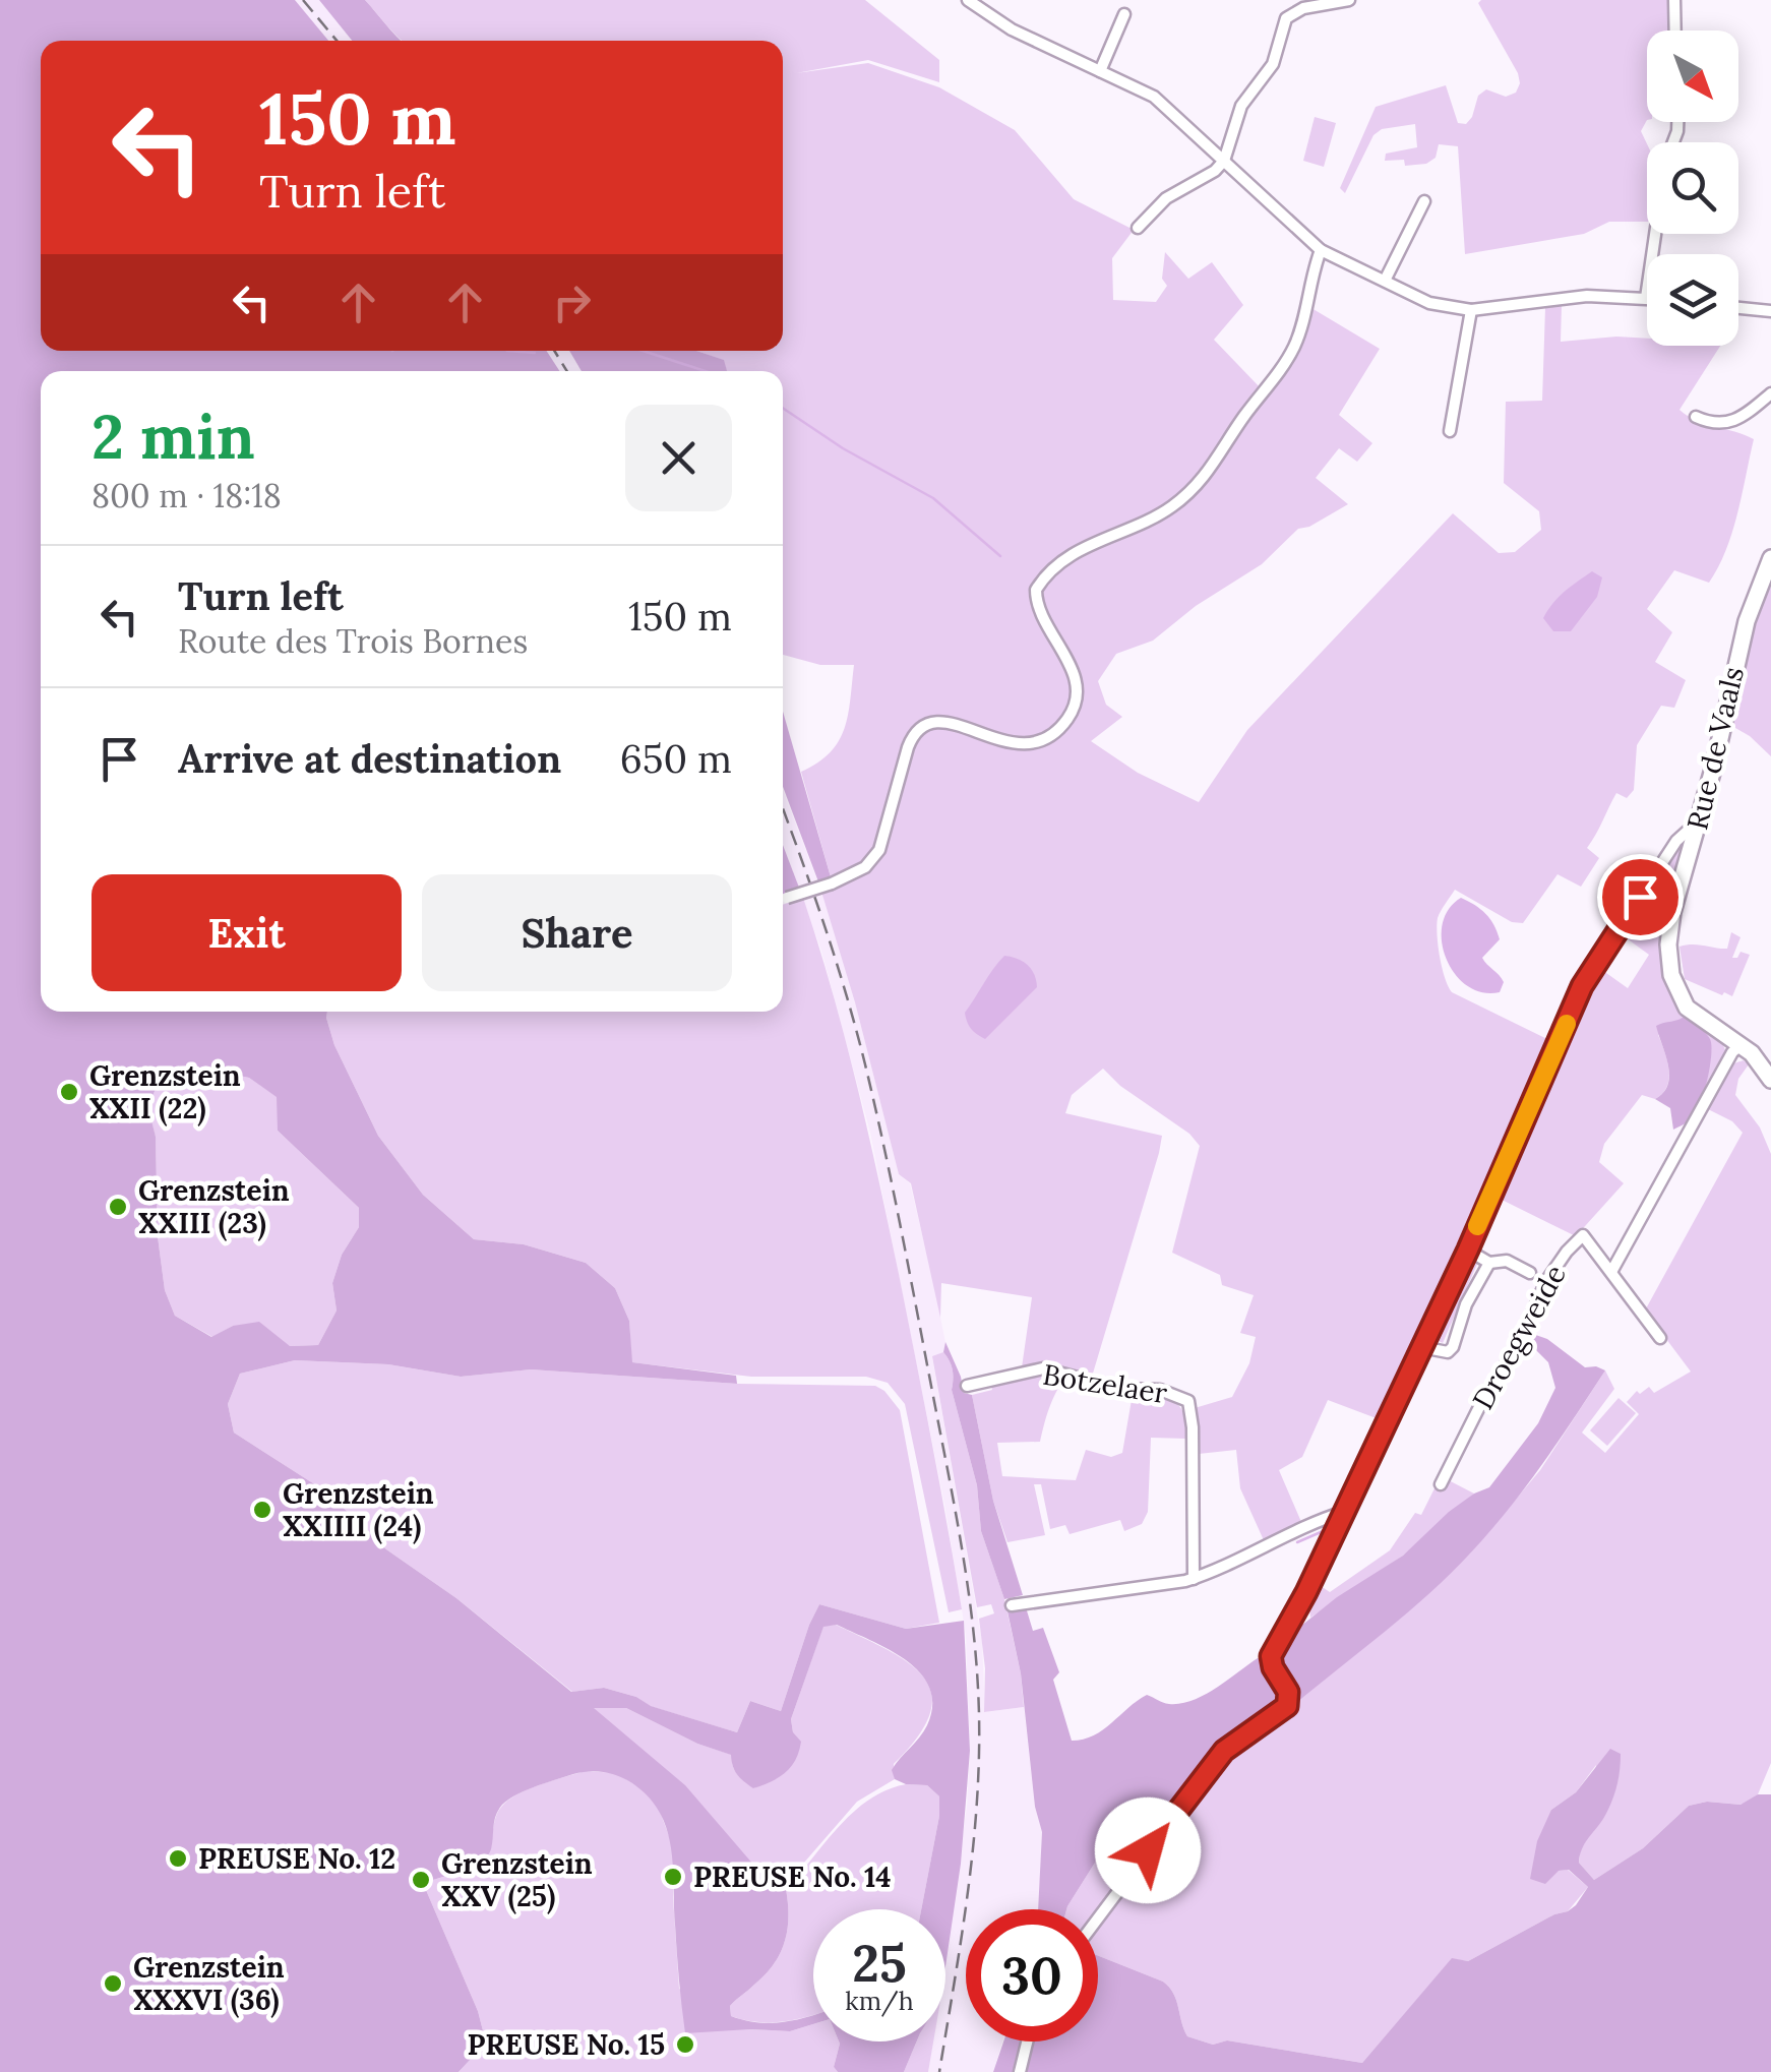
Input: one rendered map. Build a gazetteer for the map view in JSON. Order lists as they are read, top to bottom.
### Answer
{
  "streets": {
    "main road": ["Rue de Vaals"],
    "street": ["Droegweide", "Botzelaer"]
  },
  "crossings": [
    ["Rue de Vaals", "Droegweide"]
  ],
  "places": [
    "Grenzstein XXII (22)",
    "Grenzstein XXIII (23)",
    "Grenzstein XXIIII (24)",
    "PREUSE No. 12",
    "PREUSE No. 14",
    "Grenzstein XXV (25)",
    "Grenzstein XXXVI (36)",
    "PREUSE No. 15"
  ],
  "north": "bottom right",
  "page": {
    "turn": ["150 m", "Turn left"],
    "heading": ["2 min", "800 m · 18:18"],
    "list": [
      {
        "name": "Turn left",
        "note": "Route des Trois Bornes",
        "value": "150 m"
      },
      {
        "name": "Arrive at destination",
        "value": "650 m"
      }
    ],
    "buttons": ["Exit", "Share"],
    "speed": "25 km/h",
    "limit": "30"
  }
}
